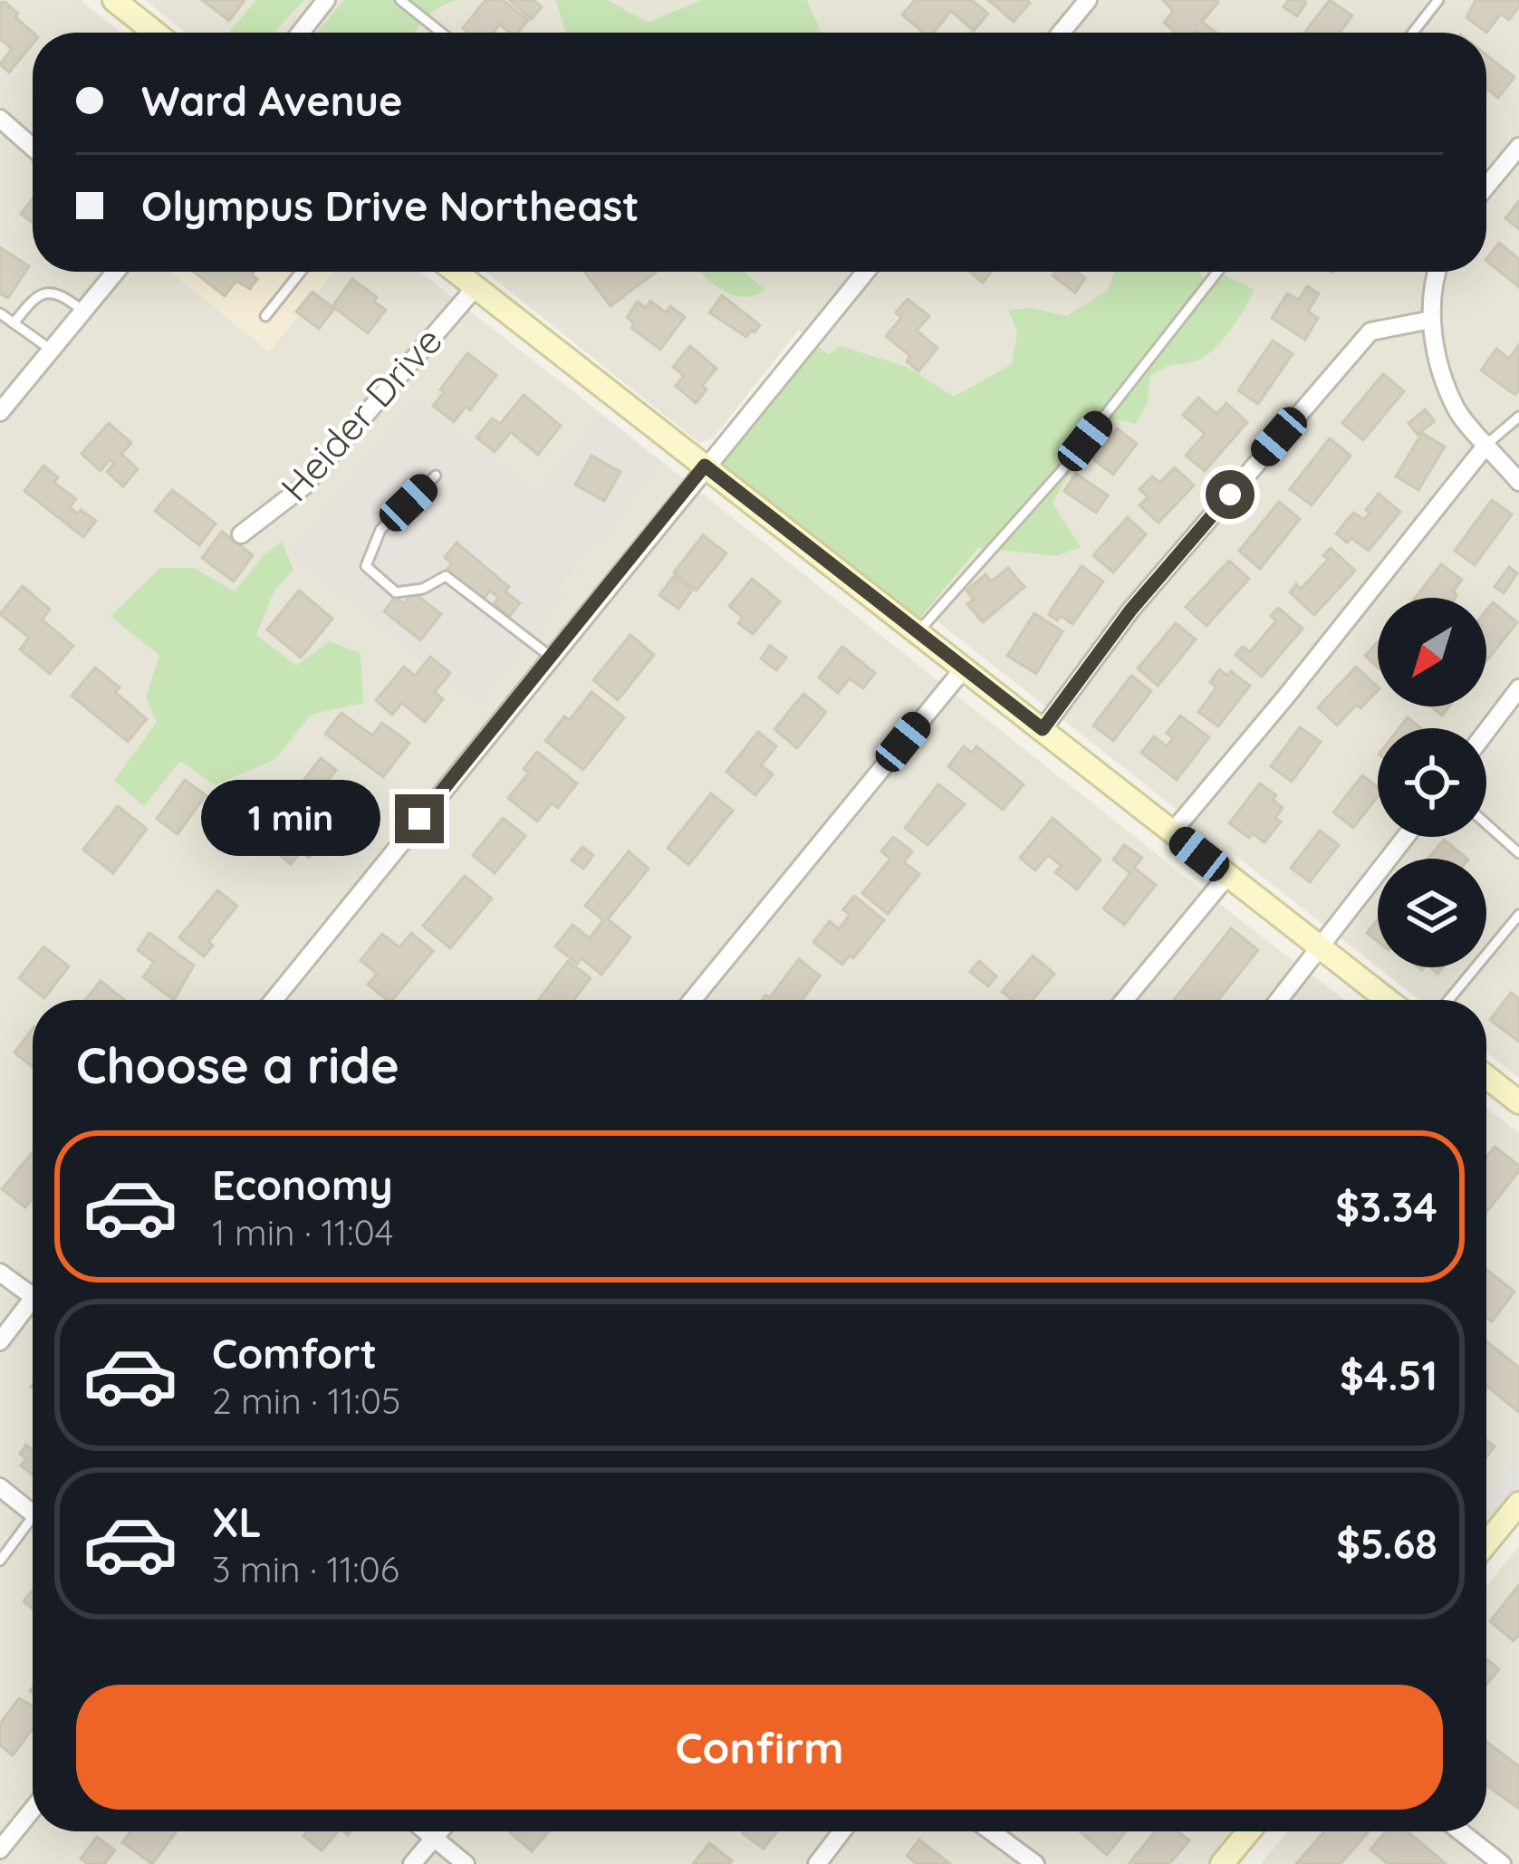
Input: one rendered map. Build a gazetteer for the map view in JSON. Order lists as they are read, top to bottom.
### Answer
{
  "streets": {
    "street": ["Heider Drive"]
  },
  "north": "bottom left",
  "page": {
    "banner": ["Ward Avenue", "Olympus Drive Northeast"],
    "bubble": "1 min",
    "heading": "Choose a ride",
    "list": [
      {
        "name": "Economy",
        "note": "1 min · 11:04",
        "value": "$3.34"
      },
      {
        "name": "Comfort",
        "note": "2 min · 11:05",
        "value": "$4.51"
      },
      {
        "name": "XL",
        "note": "3 min · 11:06",
        "value": "$5.68"
      }
    ],
    "buttons": "Confirm"
  }
}
